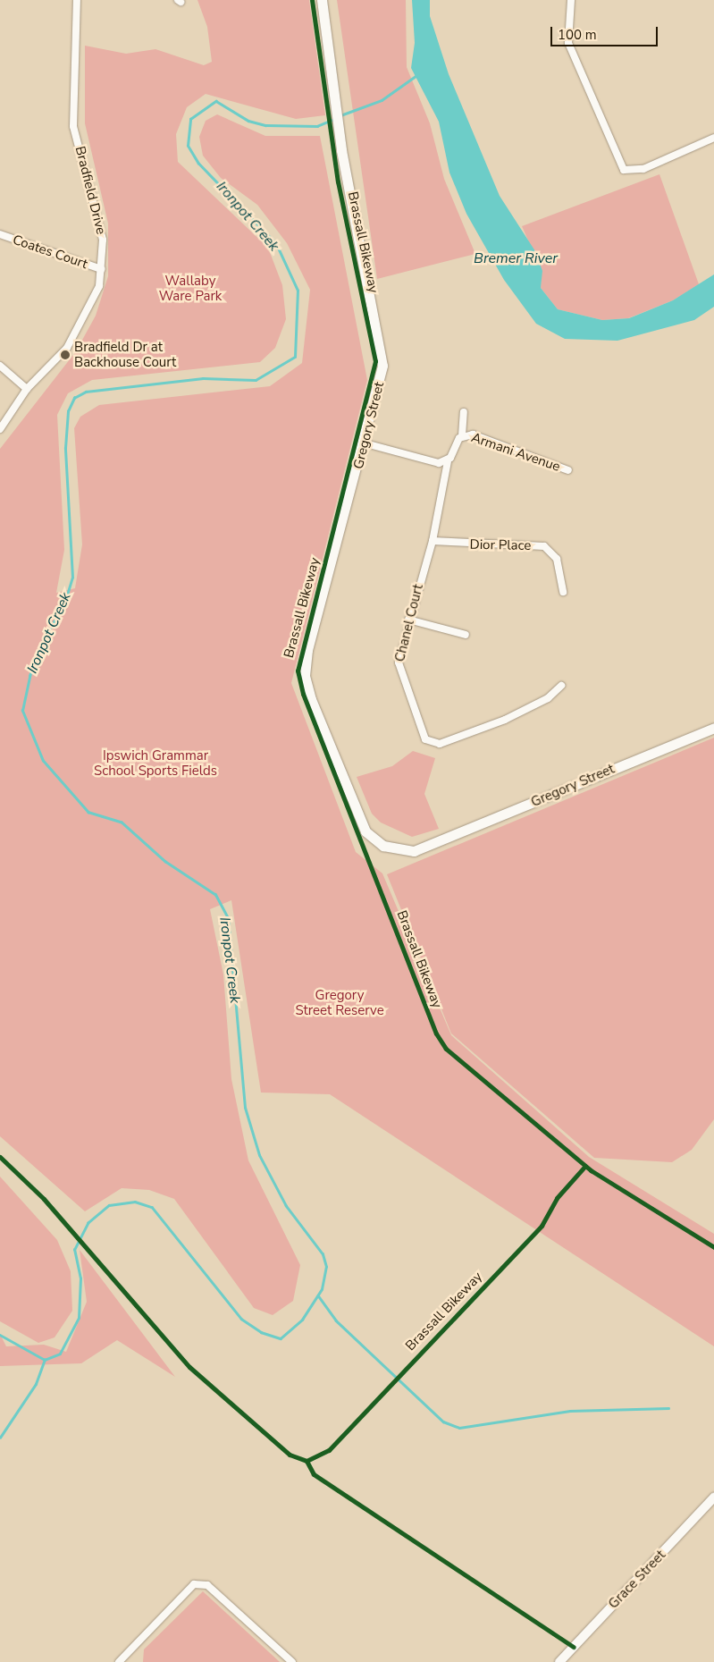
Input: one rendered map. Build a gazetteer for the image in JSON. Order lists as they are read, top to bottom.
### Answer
{
  "streets": {
    "main road": ["Gregory Street"],
    "street": [
      "Bradfield Drive",
      "Coates Court",
      "Armani Avenue",
      "Dior Place",
      "Chanel Court",
      "Grace Street"
    ],
    "cycle path": ["Brassall Bikeway"]
  },
  "crossings": [
    ["Bradfield Drive", "Coates Court"],
    ["Armani Avenue", "Chanel Court"],
    ["Dior Place", "Chanel Court"]
  ],
  "water": ["Ironpot Creek", "Bremer River"],
  "parks": ["Wallaby Ware Park", "Ipswich Grammar School Sports Fields", "Gregory Street Reserve"],
  "places": ["Bradfield Dr at Backhouse Court"],
  "scale_bar": "100 m"
}
